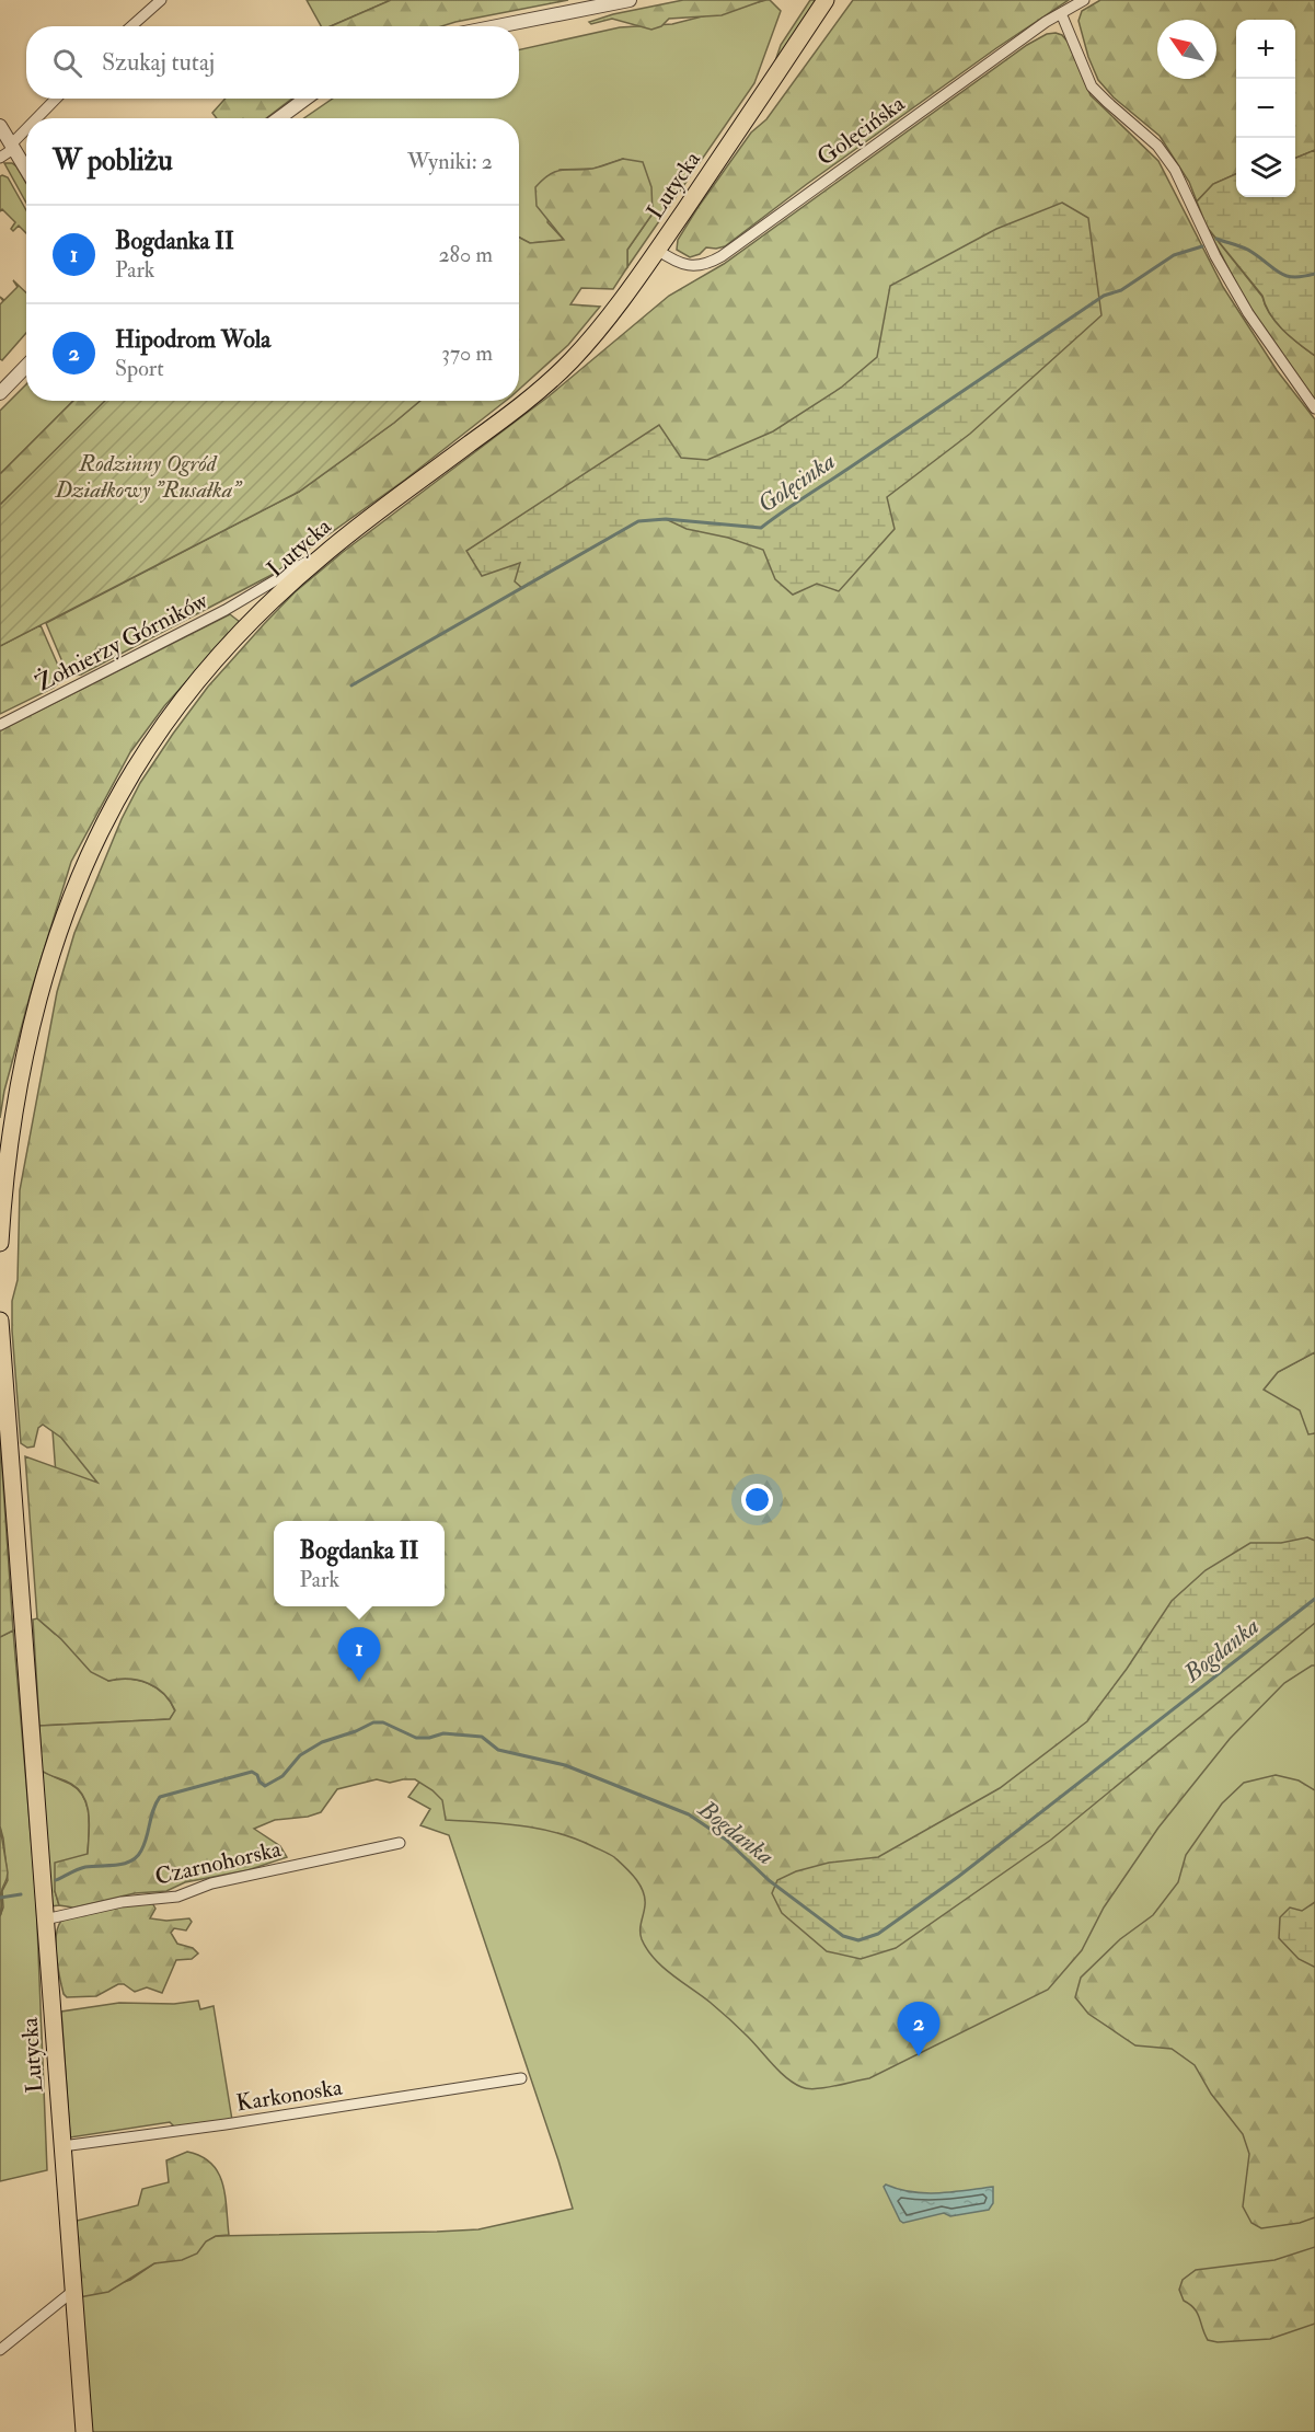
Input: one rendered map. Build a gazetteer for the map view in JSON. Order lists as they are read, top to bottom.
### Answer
{
  "streets": {
    "main road": ["Lutycka"],
    "street": [
      "Golęcińska",
      "Żołnierzy Górników",
      "Czarnohorska",
      "Karkonoska"
    ]
  },
  "crossings": [
    ["Golęcińska", "Lutycka"],
    ["Lutycka", "Żołnierzy Górników"],
    ["Lutycka", "Czarnohorska"],
    ["Lutycka", "Karkonoska"]
  ],
  "water": ["Golęcinka", "Bogdanka"],
  "parks": ["Rodzinny Ogród Działkowy \"Rusałka\""],
  "north": "top left",
  "page": {
    "map_buttons": ["+", "−"],
    "search": "Szukaj tutaj",
    "heading": ["W pobliżu", "Wyniki: 2"],
    "list": [
      {
        "mark": "1",
        "name": "Bogdanka II",
        "note": "Park",
        "value": "280 m"
      },
      {
        "mark": "2",
        "name": "Hipodrom Wola",
        "note": "Sport",
        "value": "370 m"
      }
    ],
    "popup": ["Bogdanka II", "Park"],
    "pins": ["1", "2"]
  }
}
